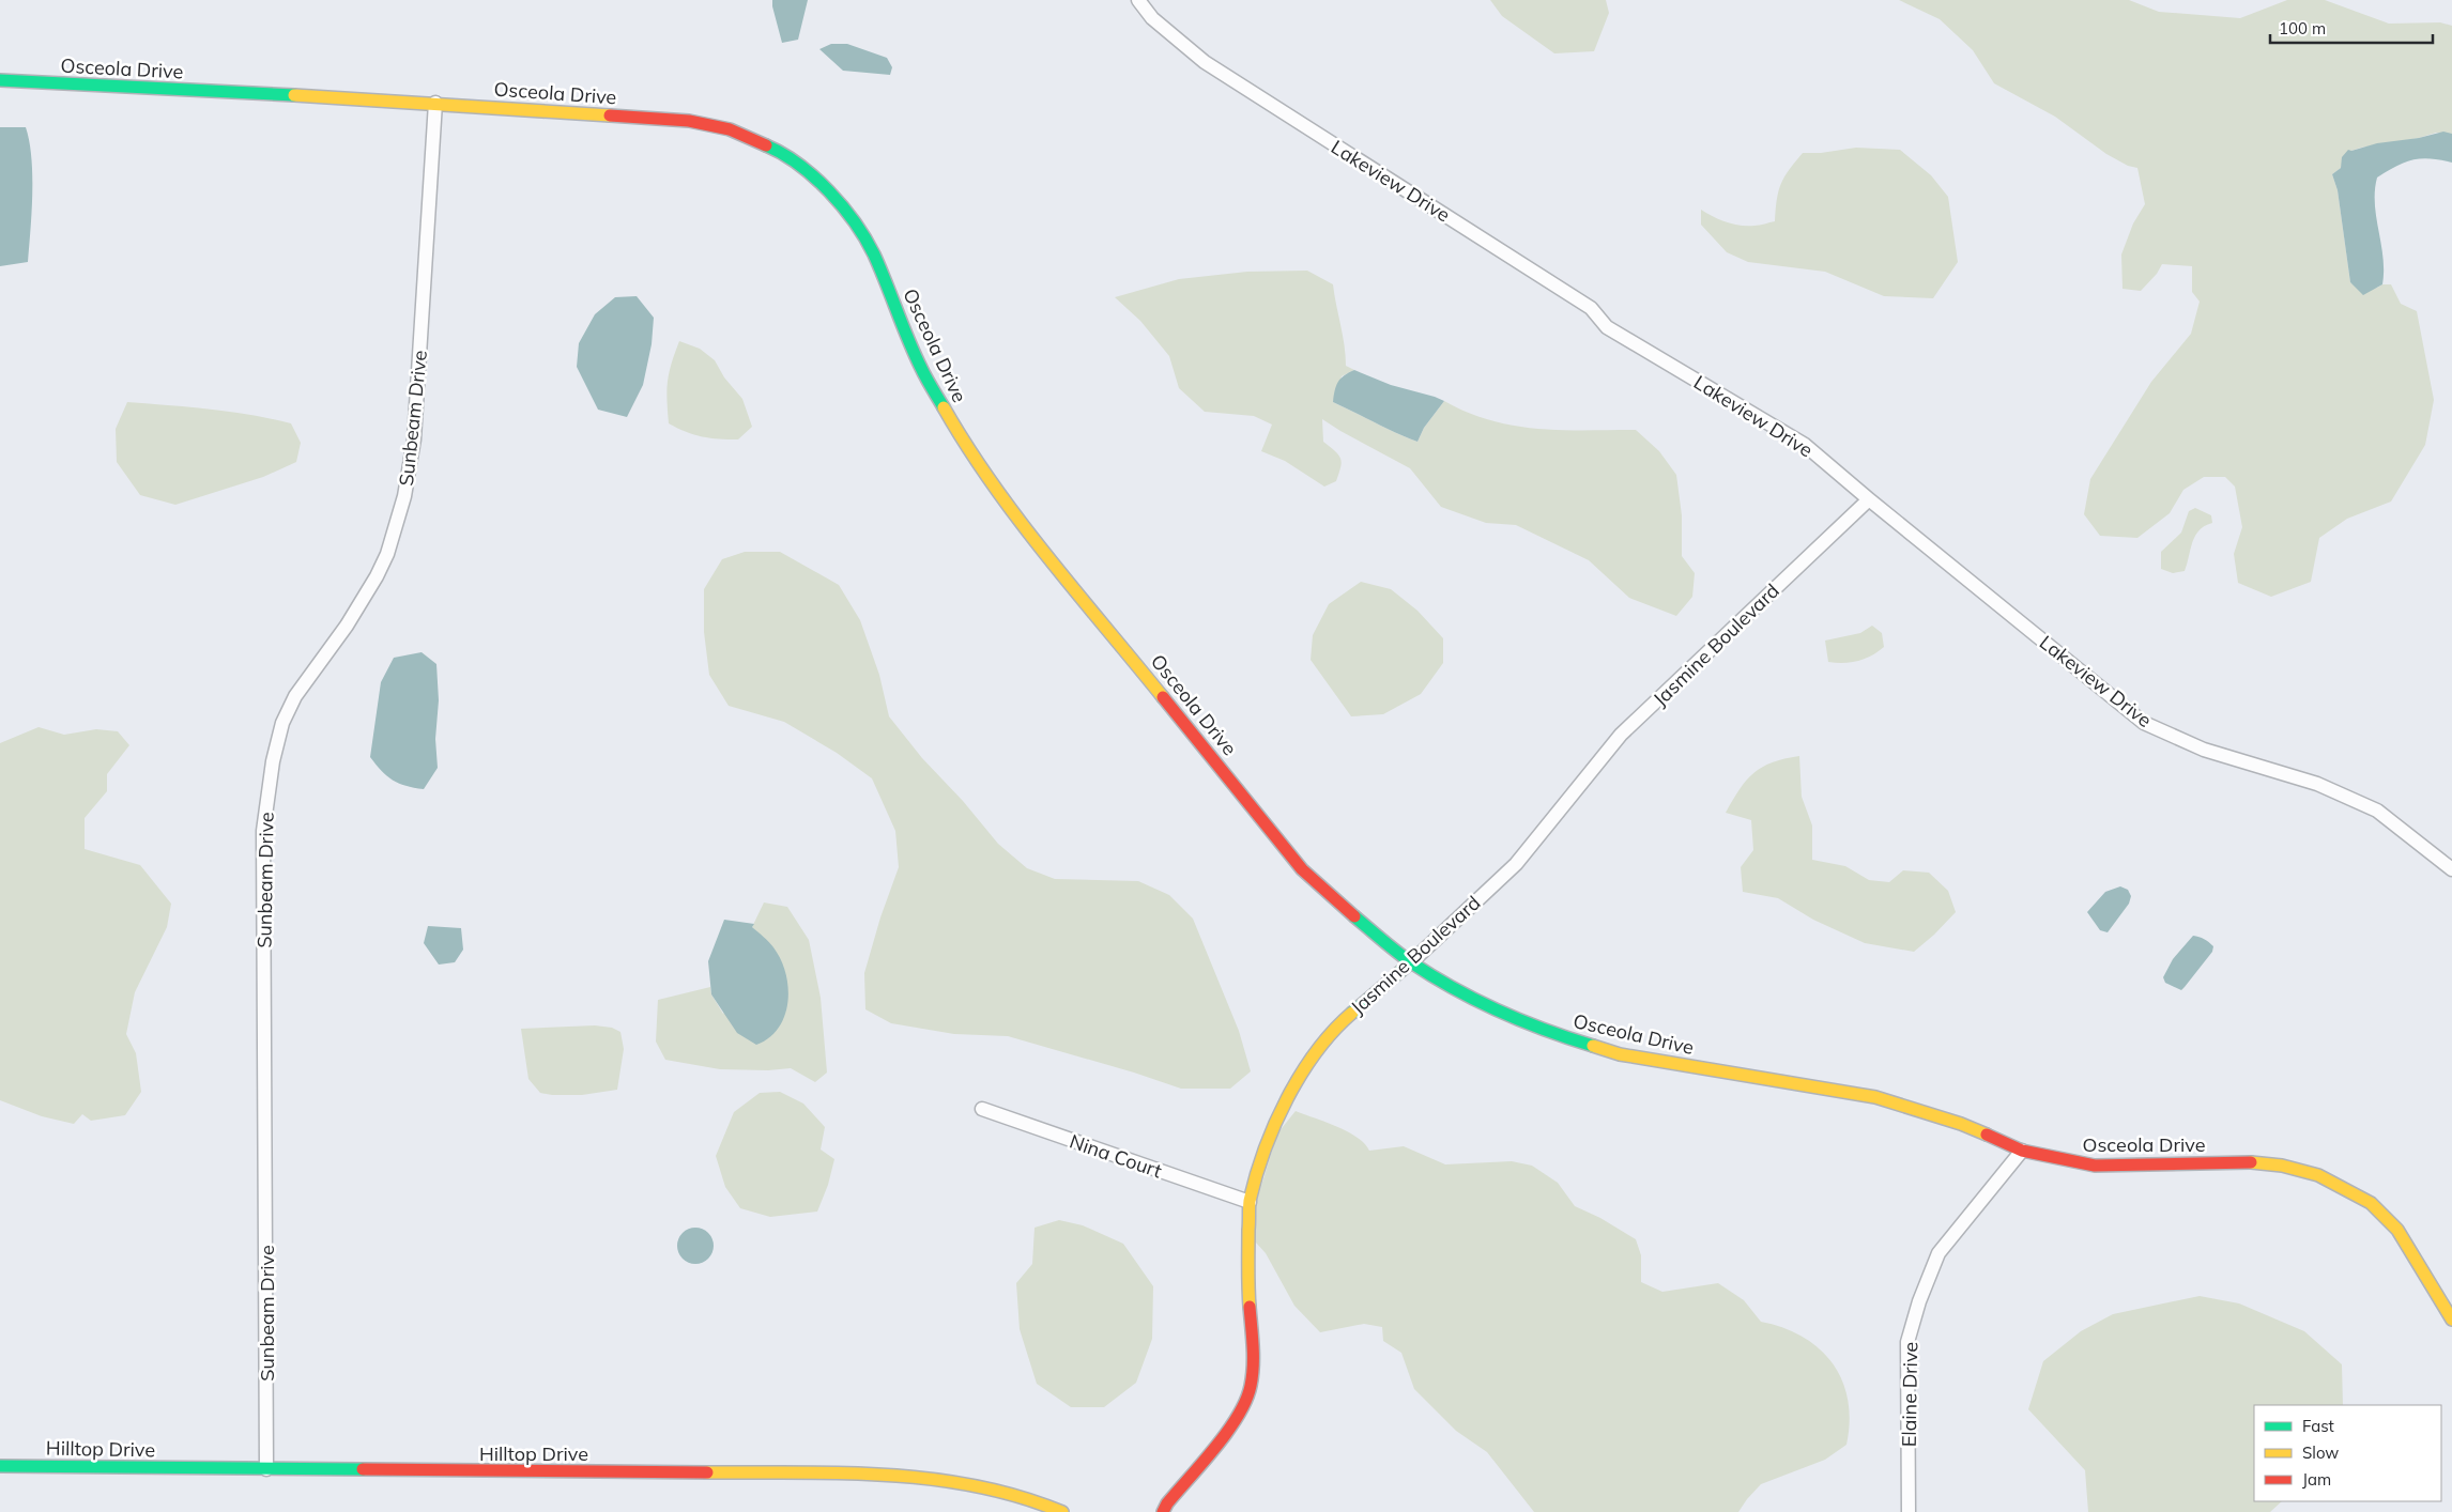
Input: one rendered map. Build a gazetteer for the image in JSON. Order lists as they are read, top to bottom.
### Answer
{
  "streets": {
    "street": [
      "Osceola Drive",
      "Lakeview Drive",
      "Sunbeam Drive",
      "Jasmine Boulevard",
      "Nina Court",
      "Elaine Drive",
      "Hilltop Drive"
    ]
  },
  "crossings": [
    ["Osceola Drive", "Sunbeam Drive"],
    ["Osceola Drive", "Jasmine Boulevard"],
    ["Osceola Drive", "Elaine Drive"],
    ["Lakeview Drive", "Jasmine Boulevard"],
    ["Sunbeam Drive", "Hilltop Drive"],
    ["Jasmine Boulevard", "Nina Court"]
  ],
  "legend": ["Fast", "Slow", "Jam"],
  "scale_bar": "100 m"
}
